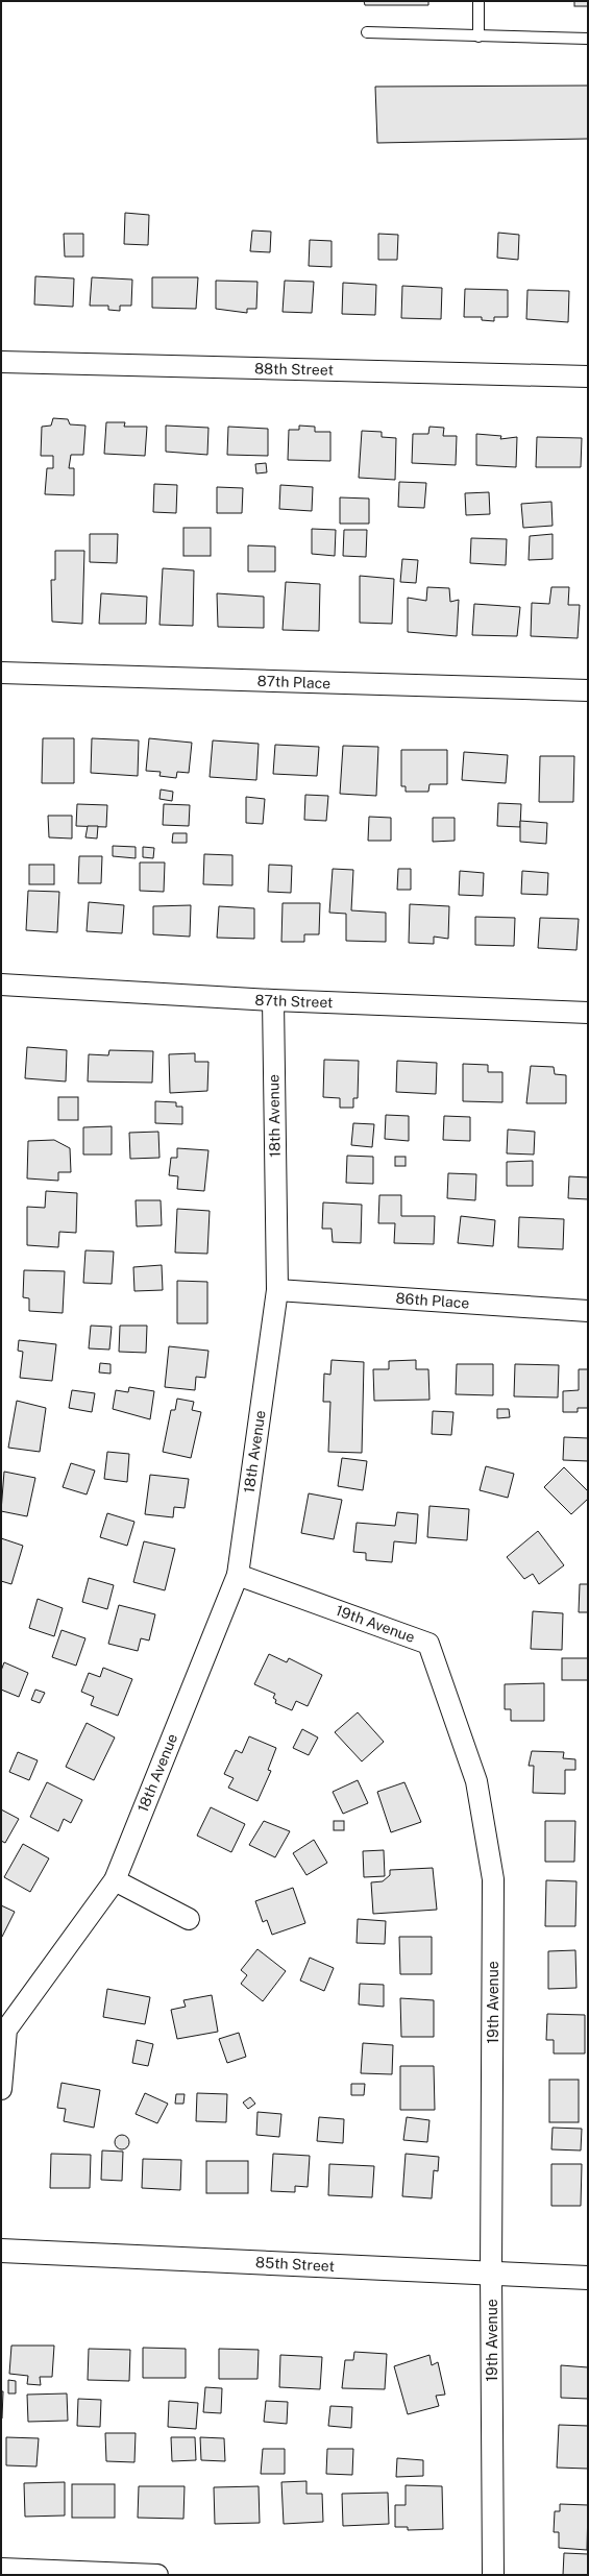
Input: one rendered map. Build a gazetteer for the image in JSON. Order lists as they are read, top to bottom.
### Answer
{
  "streets": {
    "street": [
      "88th Street",
      "87th Place",
      "87th Street",
      "18th Avenue",
      "86th Place",
      "19th Avenue",
      "85th Street"
    ]
  },
  "crossings": [
    ["87th Street", "18th Avenue"],
    ["18th Avenue", "86th Place"],
    ["18th Avenue", "19th Avenue"],
    ["19th Avenue", "85th Street"]
  ]
}
